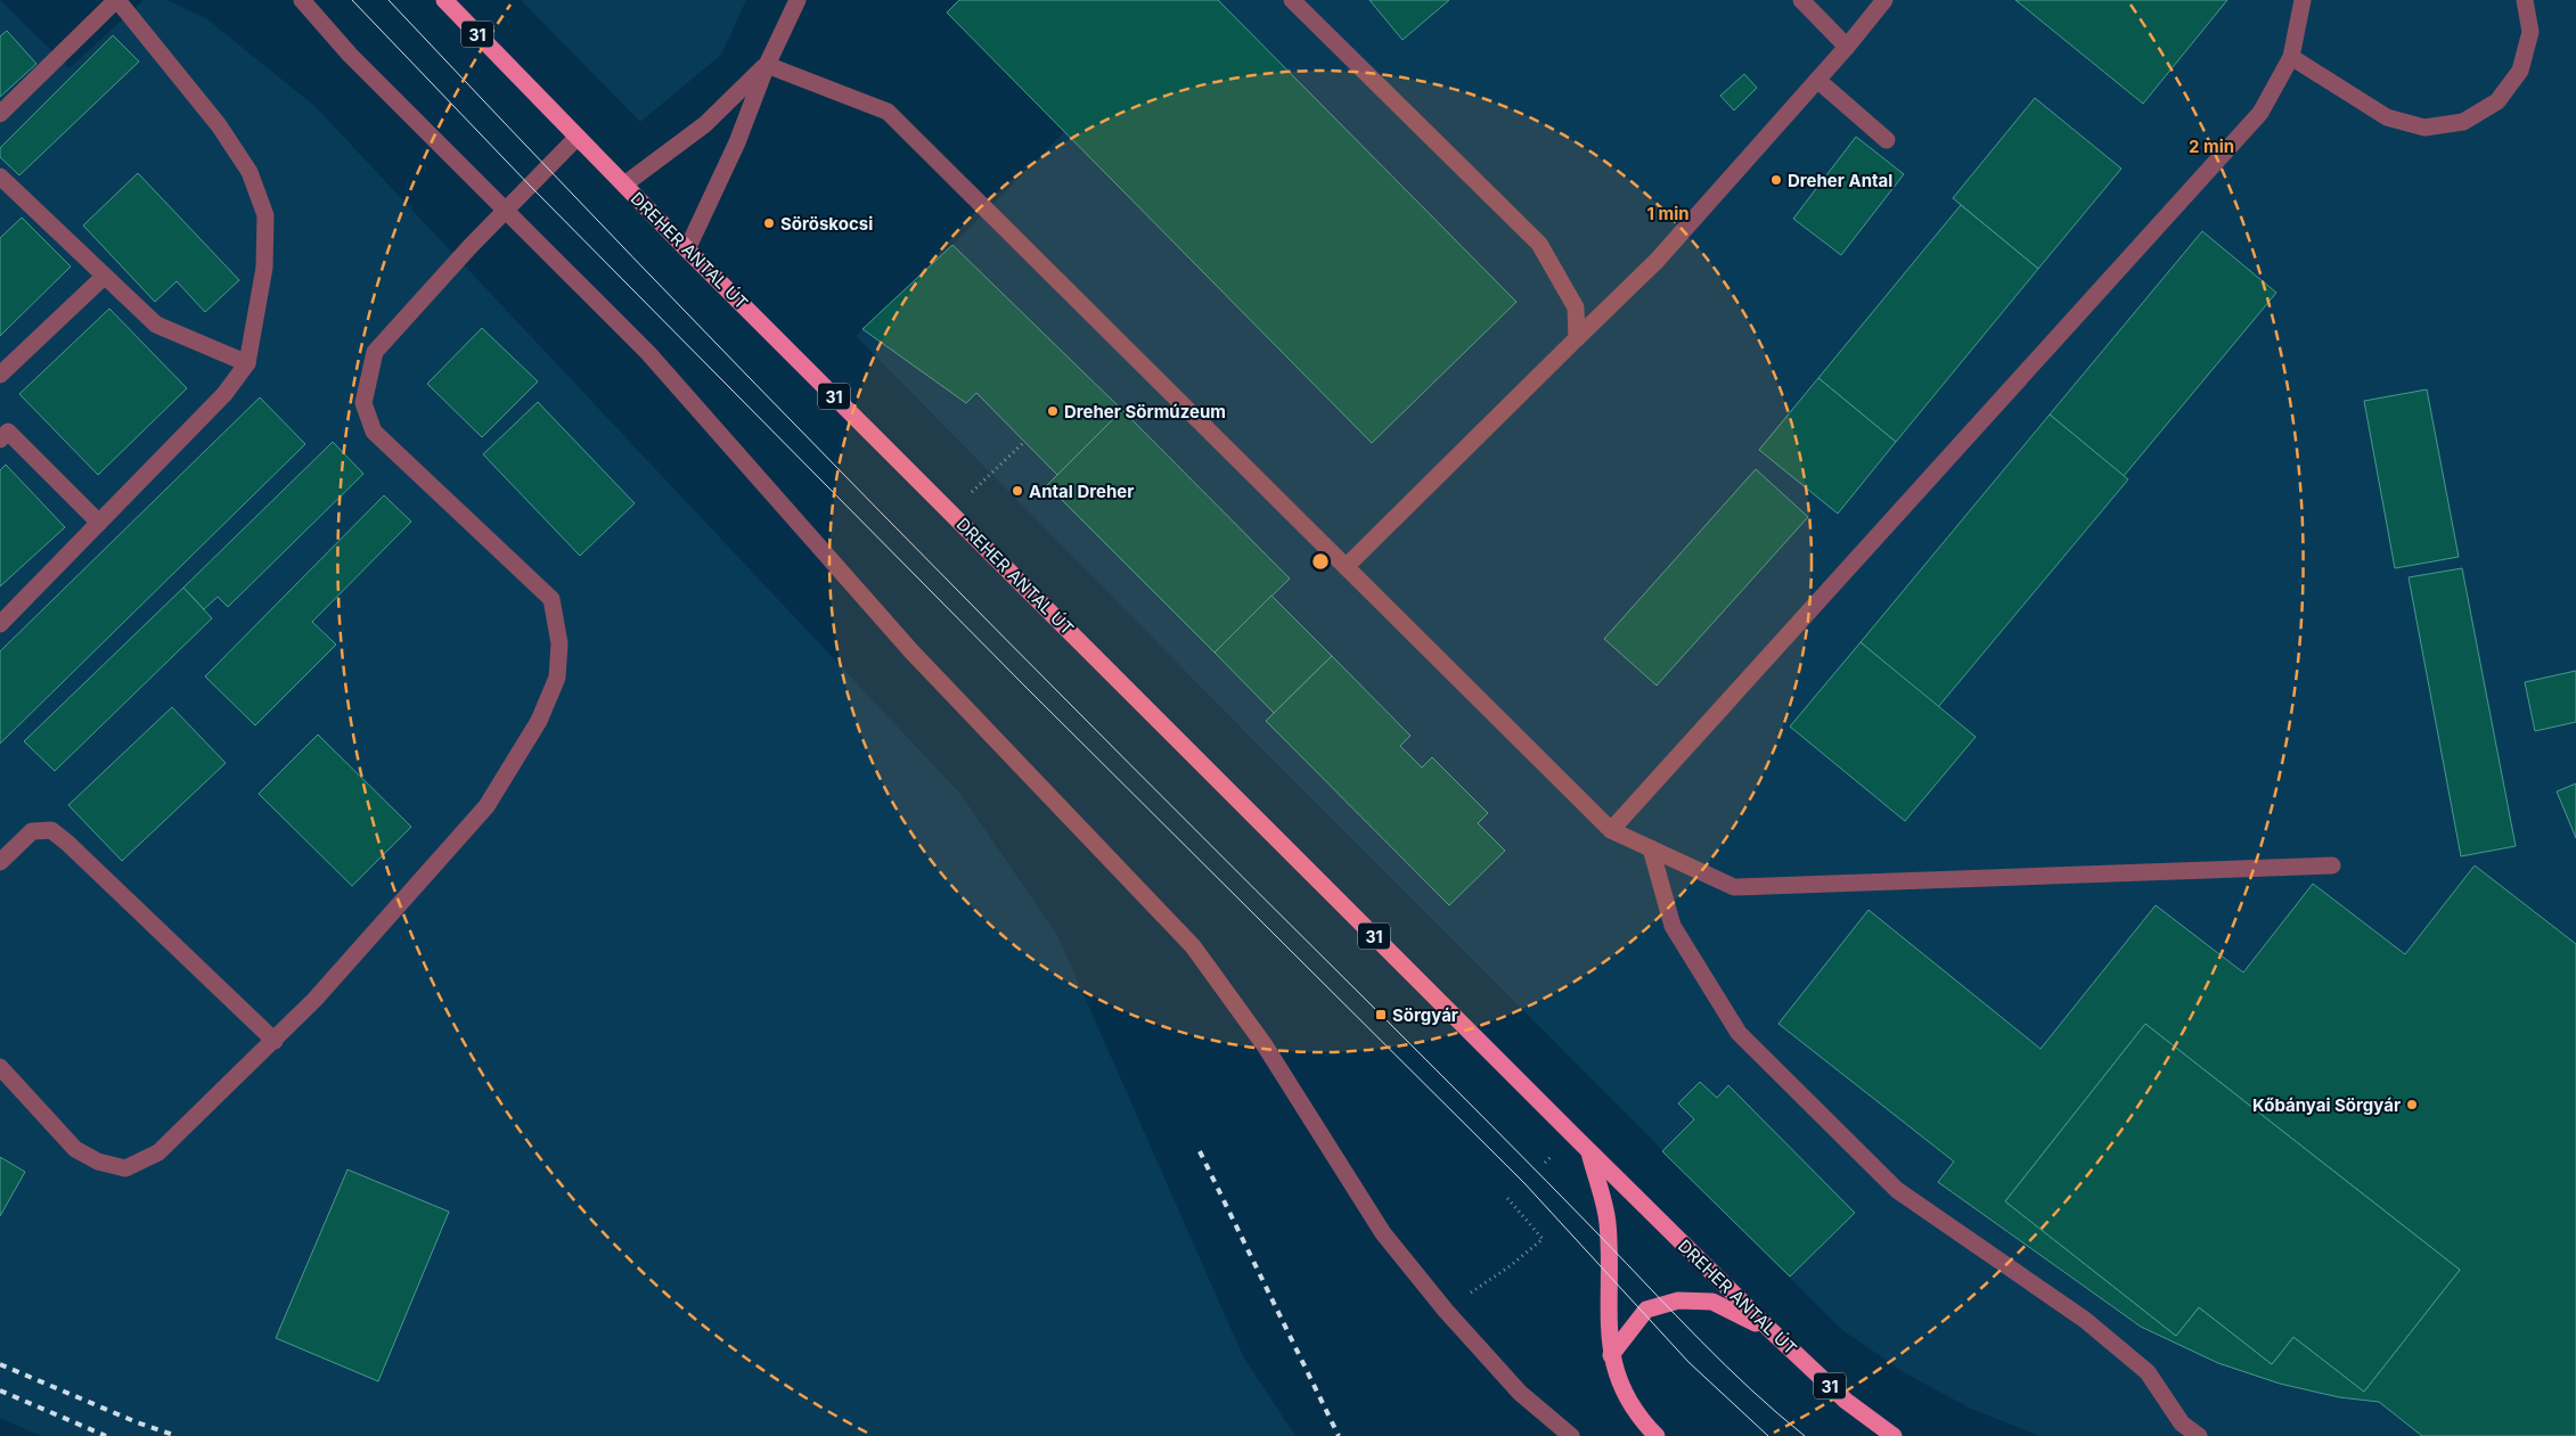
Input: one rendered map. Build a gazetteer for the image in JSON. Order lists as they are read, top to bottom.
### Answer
{
  "streets": {
    "main road": ["31", "DREHER ANTAL ÚT"]
  },
  "places": {
    "other": [
      "Dreher Antal",
      "Söröskocsi",
      "Dreher Sörmúzeum",
      "Antal Dreher",
      "Kőbányai Sörgyár"
    ],
    "transit": ["Sörgyár"]
  },
  "rings": ["2 min", "1 min"]
}
